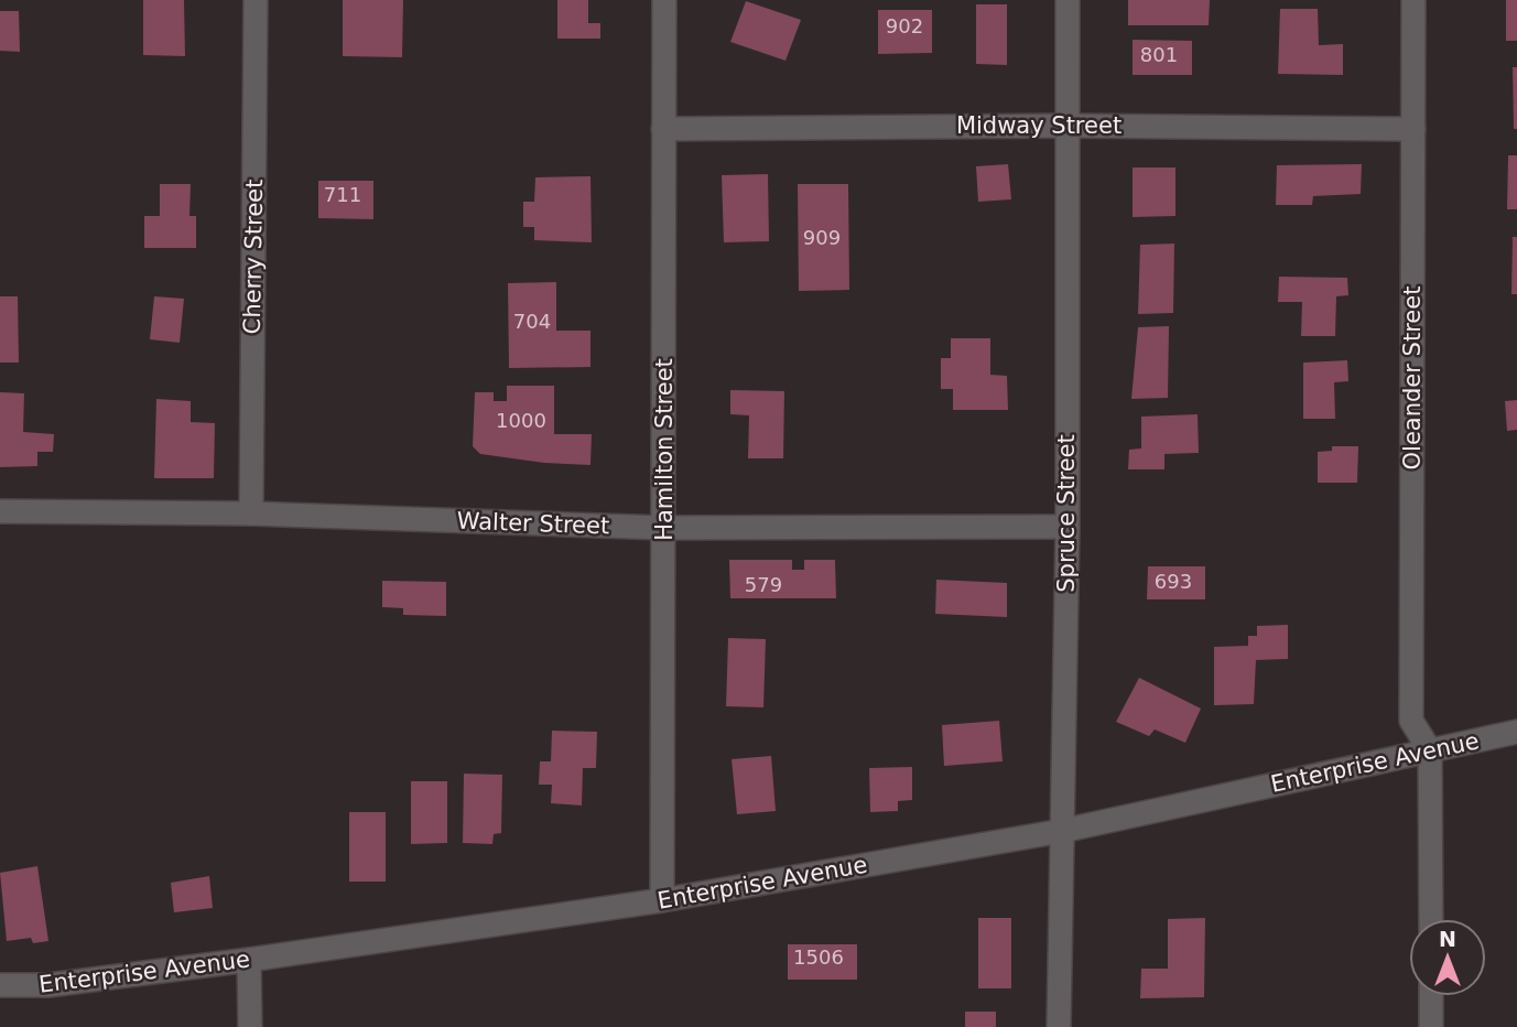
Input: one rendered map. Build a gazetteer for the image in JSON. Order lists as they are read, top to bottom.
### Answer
{
  "streets": {
    "street": [
      "Midway Street",
      "Cherry Street",
      "Oleander Street",
      "Hamilton Street",
      "Spruce Street",
      "Walter Street",
      "Enterprise Avenue"
    ]
  },
  "crossings": [
    ["Midway Street", "Oleander Street"],
    ["Midway Street", "Hamilton Street"],
    ["Midway Street", "Spruce Street"],
    ["Cherry Street", "Walter Street"],
    ["Oleander Street", "Enterprise Avenue"],
    ["Hamilton Street", "Walter Street"],
    ["Hamilton Street", "Enterprise Avenue"],
    ["Spruce Street", "Walter Street"],
    ["Spruce Street", "Enterprise Avenue"]
  ],
  "house_numbers": [
    "902",
    "801",
    "711",
    "909",
    "704",
    "1000",
    "693",
    "579",
    "1506"
  ],
  "north": "top"
}
